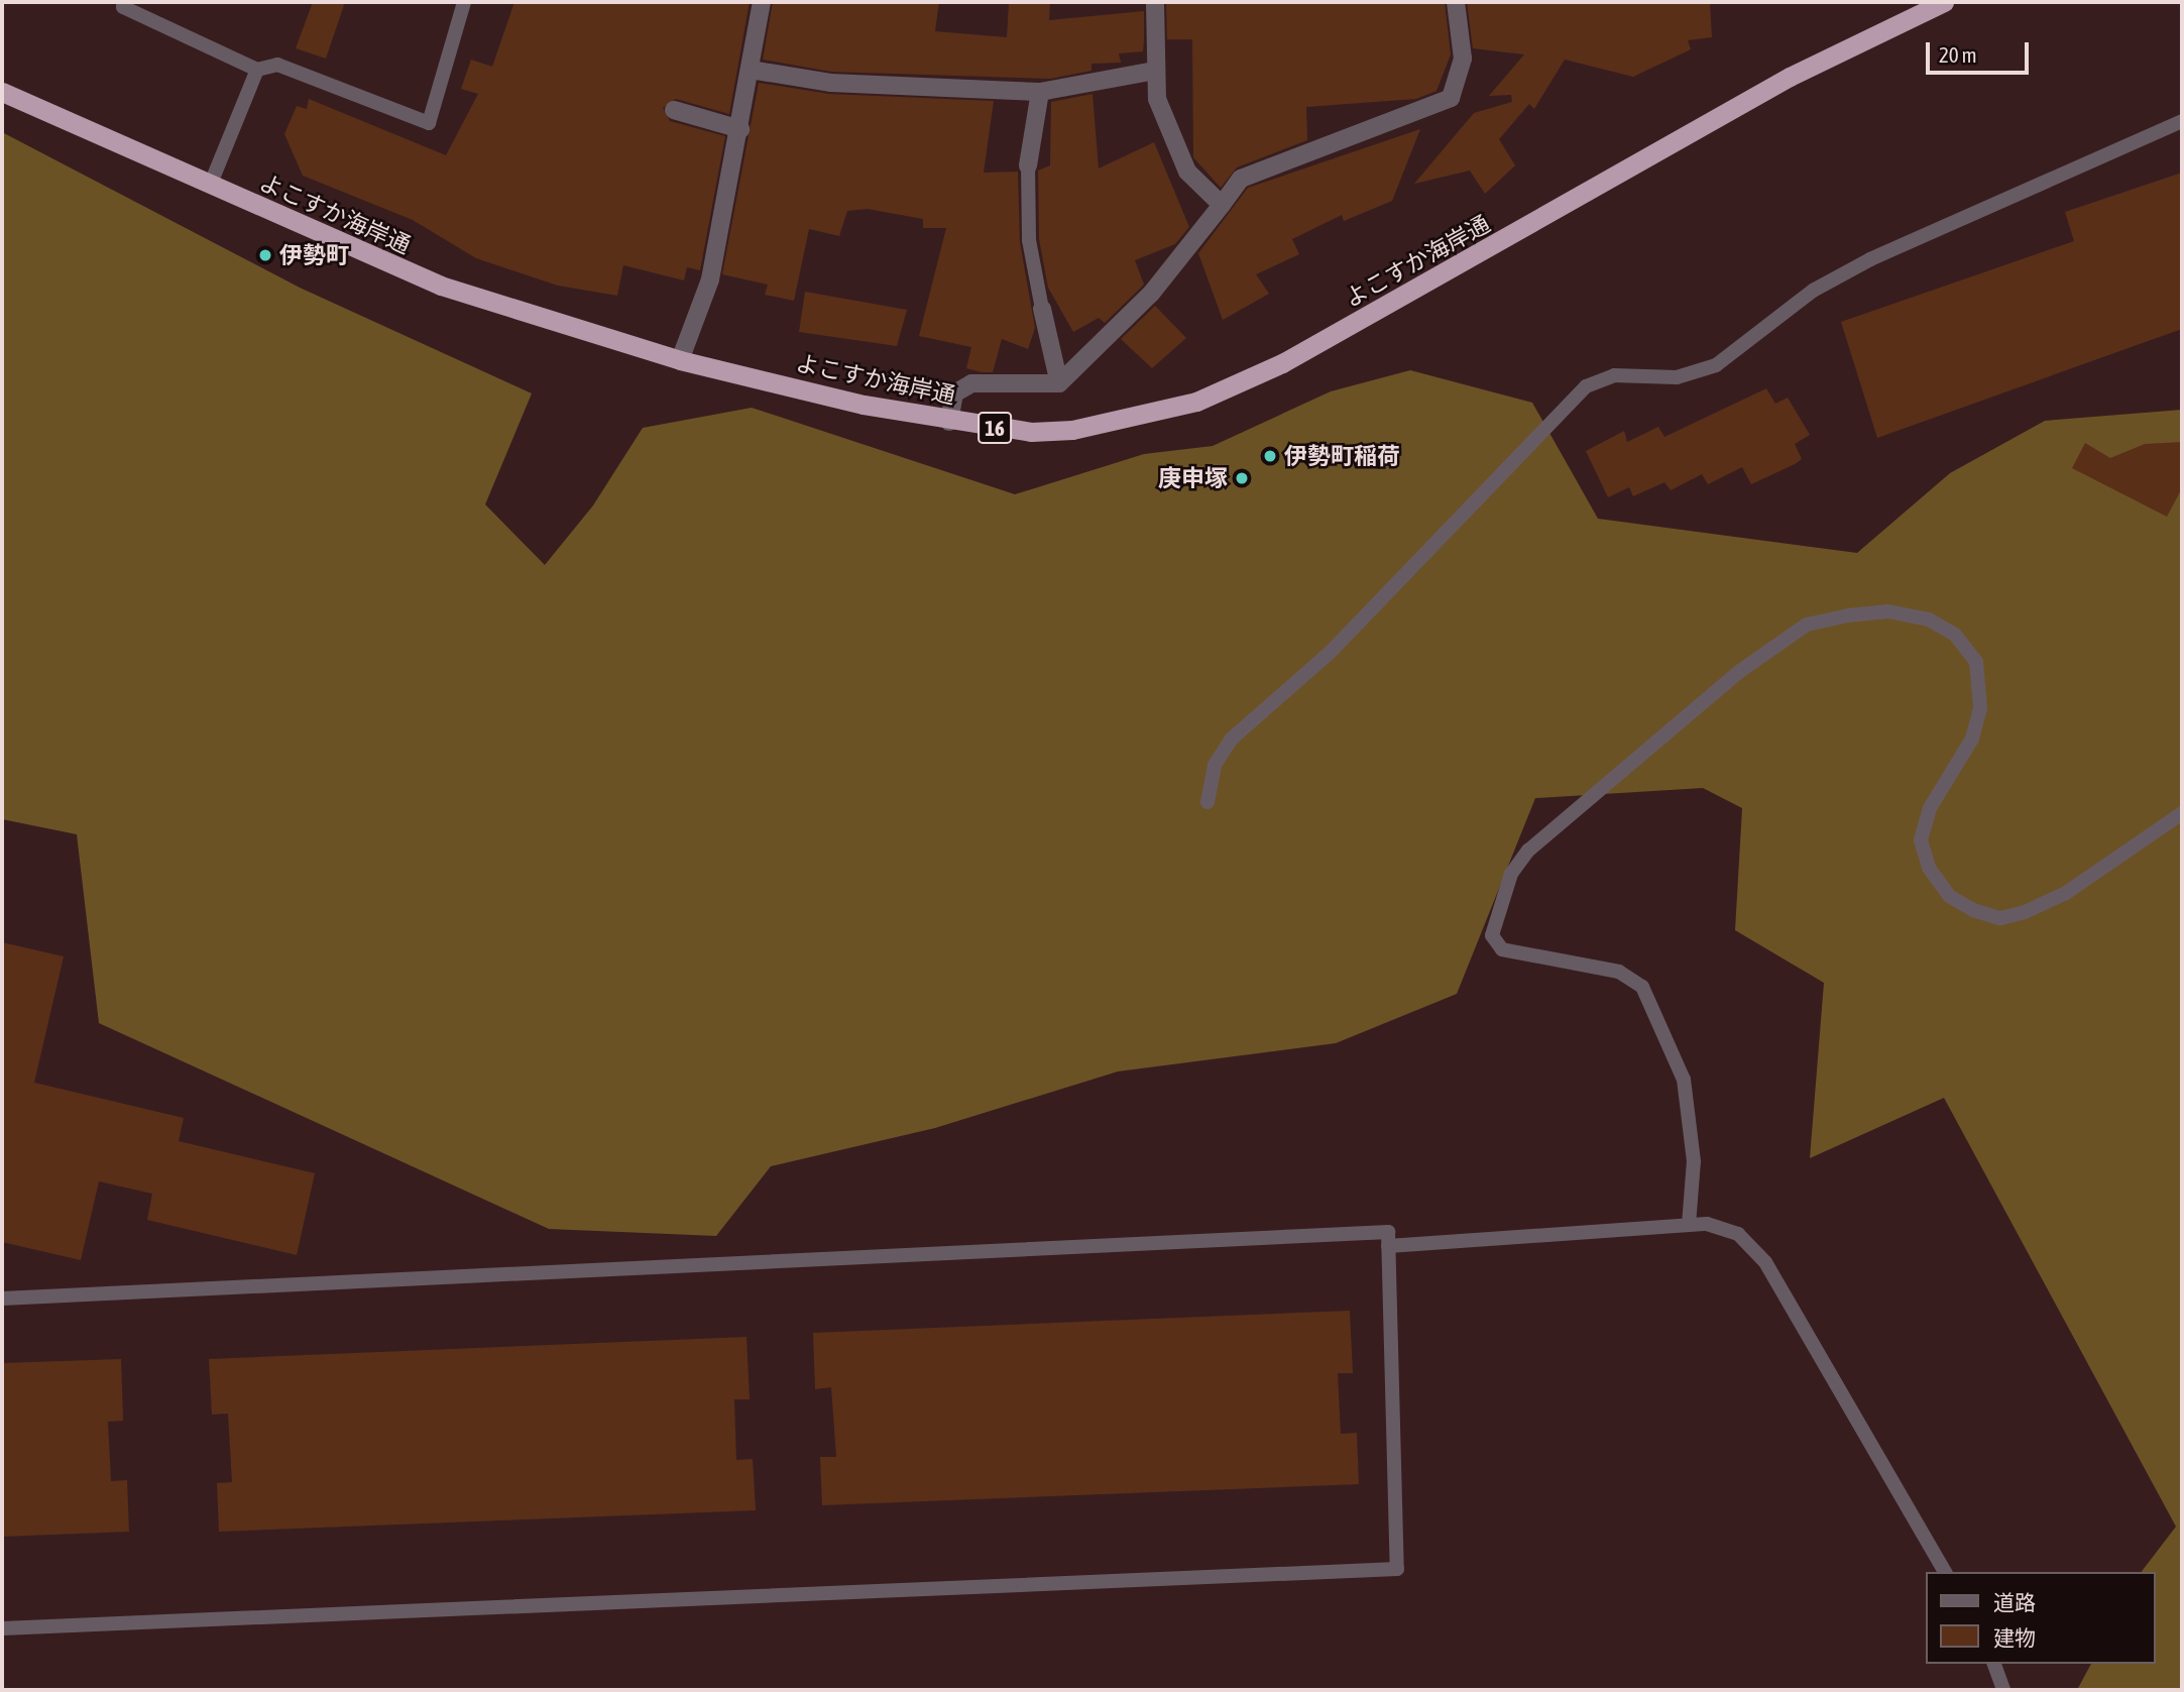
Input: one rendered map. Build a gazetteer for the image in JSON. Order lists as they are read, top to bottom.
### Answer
{
  "streets": {
    "highway": ["よこすか海岸通", "16"]
  },
  "places": ["伊勢町", "伊勢町稲荷", "庚申塚"],
  "legend": ["道路", "建物"],
  "scale_bar": "20 m"
}
